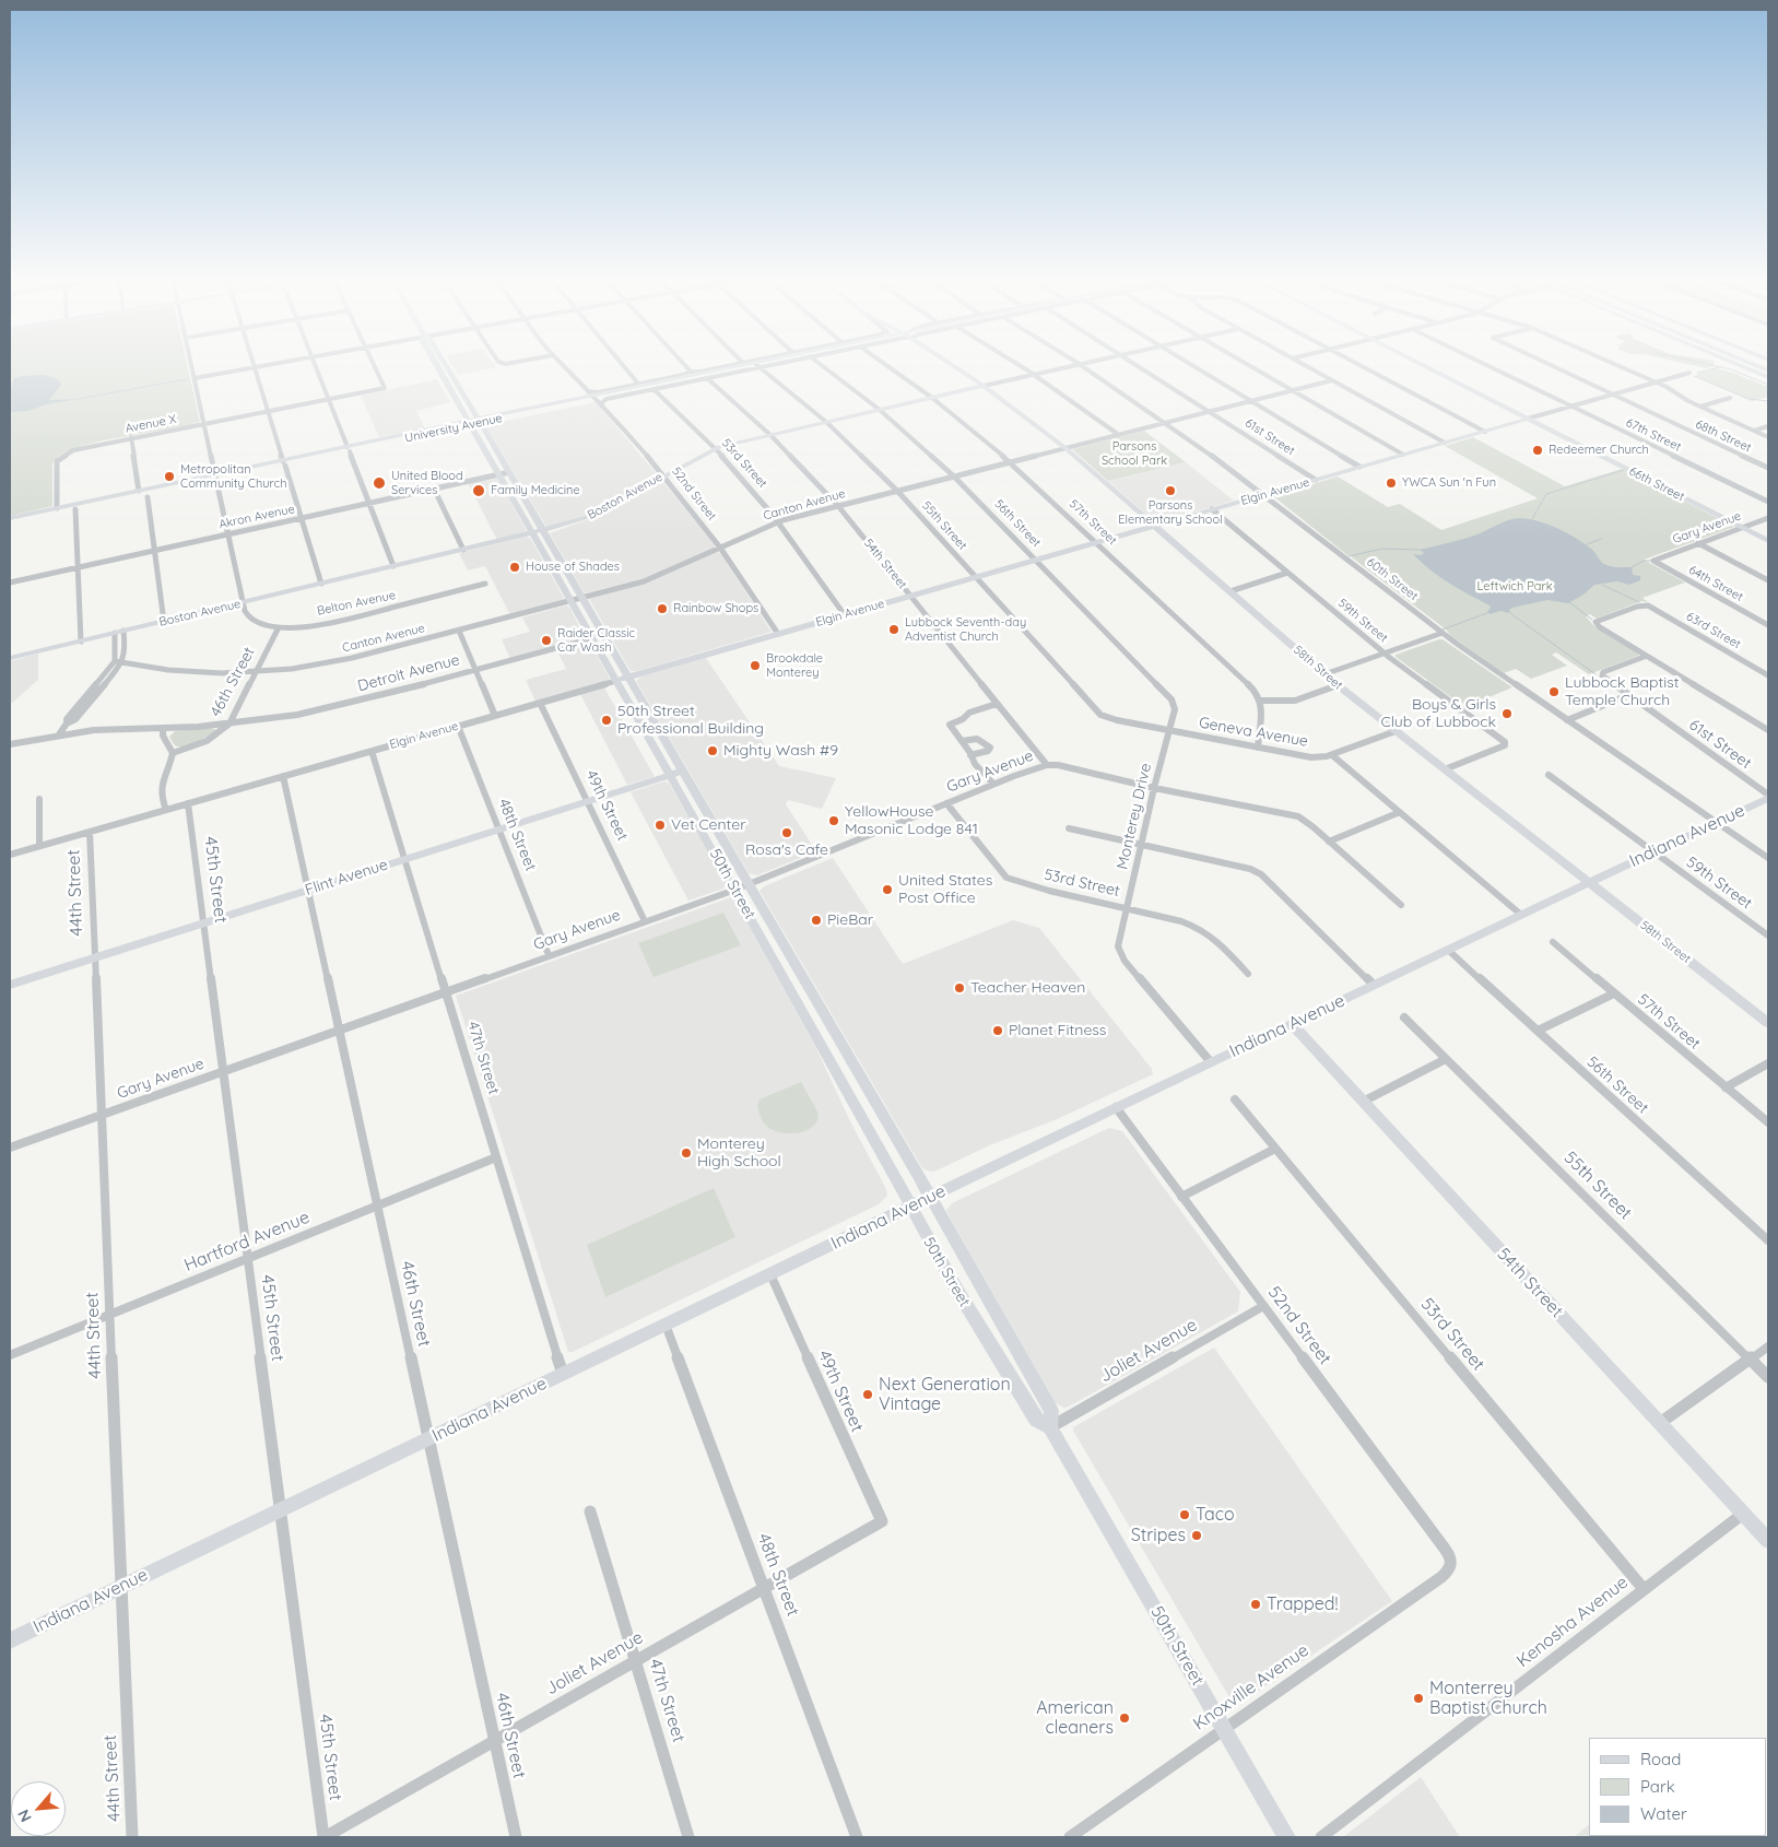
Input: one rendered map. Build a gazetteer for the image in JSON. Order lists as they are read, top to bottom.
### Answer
{
  "streets": {
    "main road": [
      "University Avenue",
      "66th Street",
      "Elgin Avenue",
      "Boston Avenue",
      "54th Street",
      "58th Street",
      "Indiana Avenue",
      "Flint Avenue",
      "50th Street"
    ],
    "street": [
      "Avenue X",
      "67th Street",
      "68th Street",
      "61st Street",
      "53rd Street",
      "52nd Street",
      "Canton Avenue",
      "Akron Avenue",
      "57th Street",
      "56th Street",
      "55th Street",
      "Gary Avenue",
      "60th Street",
      "64th Street",
      "Belton Avenue",
      "59th Street",
      "63rd Street",
      "Detroit Avenue",
      "46th Street",
      "Geneva Avenue",
      "49th Street",
      "Monterey Drive",
      "48th Street",
      "45th Street",
      "44th Street",
      "47th Street",
      "Hartford Avenue",
      "Joliet Avenue",
      "Kenosha Avenue",
      "Knoxville Avenue"
    ]
  },
  "crossings": [
    ["University Avenue", "52nd Street"],
    ["University Avenue", "55th Street"],
    ["University Avenue", "50th Street"],
    ["67th Street", "Elgin Avenue"],
    ["68th Street", "Elgin Avenue"],
    ["61st Street", "Elgin Avenue"],
    ["61st Street", "Canton Avenue"],
    ["61st Street", "63rd Street"],
    ["61st Street", "Indiana Avenue"],
    ["53rd Street", "Elgin Avenue"],
    ["53rd Street", "Boston Avenue"],
    ["53rd Street", "Canton Avenue"],
    ["53rd Street", "Gary Avenue"],
    ["53rd Street", "Monterey Drive"],
    ["53rd Street", "Indiana Avenue"],
    ["53rd Street", "Kenosha Avenue"],
    ["66th Street", "Elgin Avenue"],
    ["66th Street", "Gary Avenue"],
    ["Elgin Avenue", "52nd Street"],
    ["Elgin Avenue", "57th Street"],
    ["Elgin Avenue", "56th Street"],
    ["Elgin Avenue", "55th Street"],
    ["Elgin Avenue", "54th Street"],
    ["Elgin Avenue", "60th Street"],
    ["Elgin Avenue", "59th Street"],
    ["Elgin Avenue", "58th Street"],
    ["Elgin Avenue", "46th Street"],
    ["Elgin Avenue", "49th Street"],
    ["Elgin Avenue", "48th Street"],
    ["Elgin Avenue", "45th Street"],
    ["Elgin Avenue", "50th Street"],
    ["Elgin Avenue", "44th Street"],
    ["Elgin Avenue", "47th Street"],
    ["52nd Street", "Boston Avenue"],
    ["52nd Street", "Canton Avenue"],
    ["52nd Street", "Indiana Avenue"],
    ["52nd Street", "Joliet Avenue"],
    ["52nd Street", "Knoxville Avenue"],
    ["Boston Avenue", "57th Street"],
    ["Boston Avenue", "56th Street"],
    ["Boston Avenue", "55th Street"],
    ["Boston Avenue", "54th Street"],
    ["Boston Avenue", "60th Street"],
    ["Boston Avenue", "Belton Avenue"],
    ["Boston Avenue", "58th Street"],
    ["Boston Avenue", "50th Street"],
    ["Canton Avenue", "57th Street"],
    ["Canton Avenue", "56th Street"],
    ["Canton Avenue", "55th Street"],
    ["Canton Avenue", "54th Street"],
    ["Canton Avenue", "60th Street"],
    ["Canton Avenue", "58th Street"],
    ["Canton Avenue", "46th Street"],
    ["Canton Avenue", "50th Street"],
    ["Akron Avenue", "50th Street"],
    ["56th Street", "Geneva Avenue"],
    ["56th Street", "Monterey Drive"],
    ["56th Street", "Indiana Avenue"],
    ["55th Street", "Geneva Avenue"],
    ["Gary Avenue", "54th Street"],
    ["Gary Avenue", "64th Street"],
    ["Gary Avenue", "46th Street"],
    ["Gary Avenue", "49th Street"],
    ["Gary Avenue", "Monterey Drive"],
    ["Gary Avenue", "48th Street"],
    ["Gary Avenue", "45th Street"],
    ["Gary Avenue", "50th Street"],
    ["Gary Avenue", "44th Street"],
    ["Gary Avenue", "47th Street"],
    ["54th Street", "Indiana Avenue"],
    ["54th Street", "Kenosha Avenue"],
    ["60th Street", "Indiana Avenue"],
    ["Belton Avenue", "46th Street"],
    ["59th Street", "58th Street"],
    ["59th Street", "Indiana Avenue"],
    ["58th Street", "Geneva Avenue"],
    ["58th Street", "Indiana Avenue"],
    ["Detroit Avenue", "46th Street"],
    ["Detroit Avenue", "50th Street"],
    ["46th Street", "Indiana Avenue"],
    ["46th Street", "Flint Avenue"],
    ["46th Street", "Hartford Avenue"],
    ["46th Street", "Joliet Avenue"],
    ["Geneva Avenue", "Monterey Drive"],
    ["49th Street", "Indiana Avenue"],
    ["49th Street", "Flint Avenue"],
    ["49th Street", "Joliet Avenue"],
    ["48th Street", "Indiana Avenue"],
    ["48th Street", "Flint Avenue"],
    ["48th Street", "Joliet Avenue"],
    ["Indiana Avenue", "45th Street"],
    ["Indiana Avenue", "50th Street"],
    ["Indiana Avenue", "44th Street"],
    ["Indiana Avenue", "47th Street"],
    ["Flint Avenue", "45th Street"],
    ["Flint Avenue", "50th Street"],
    ["Flint Avenue", "44th Street"],
    ["Flint Avenue", "47th Street"],
    ["45th Street", "Hartford Avenue"],
    ["45th Street", "Joliet Avenue"],
    ["50th Street", "Joliet Avenue"],
    ["50th Street", "Knoxville Avenue"],
    ["44th Street", "Hartford Avenue"],
    ["47th Street", "Hartford Avenue"],
    ["47th Street", "Joliet Avenue"]
  ],
  "parks": ["Parsons School Park", "Leftwich Park"],
  "places": [
    "Redeemer Church",
    "Metropolitan Community Church",
    "United Blood Services",
    "YWCA Sun 'n Fun",
    "Family Medicine",
    "Parsons Elementary School",
    "House of Shades",
    "Rainbow Shops",
    "Lubbock Seventh-day Adventist Church",
    "Raider Classic Car Wash",
    "Brookdale Monterey",
    "Lubbock Baptist Temple Church",
    "Boys & Girls Club of Lubbock",
    "50th Street Professional Building",
    "Mighty Wash #9",
    "YellowHouse Masonic Lodge 841",
    "Vet Center",
    "Rosa's Cafe",
    "United States Post Office",
    "PieBar",
    "Teacher Heaven",
    "Planet Fitness",
    "Monterey High School",
    "Next Generation Vintage",
    "Taco",
    "Stripes",
    "Trapped!",
    "Monterrey Baptist Church",
    "American cleaners"
  ],
  "legend": ["Road", "Park", "Water"],
  "north": "bottom left"
}
